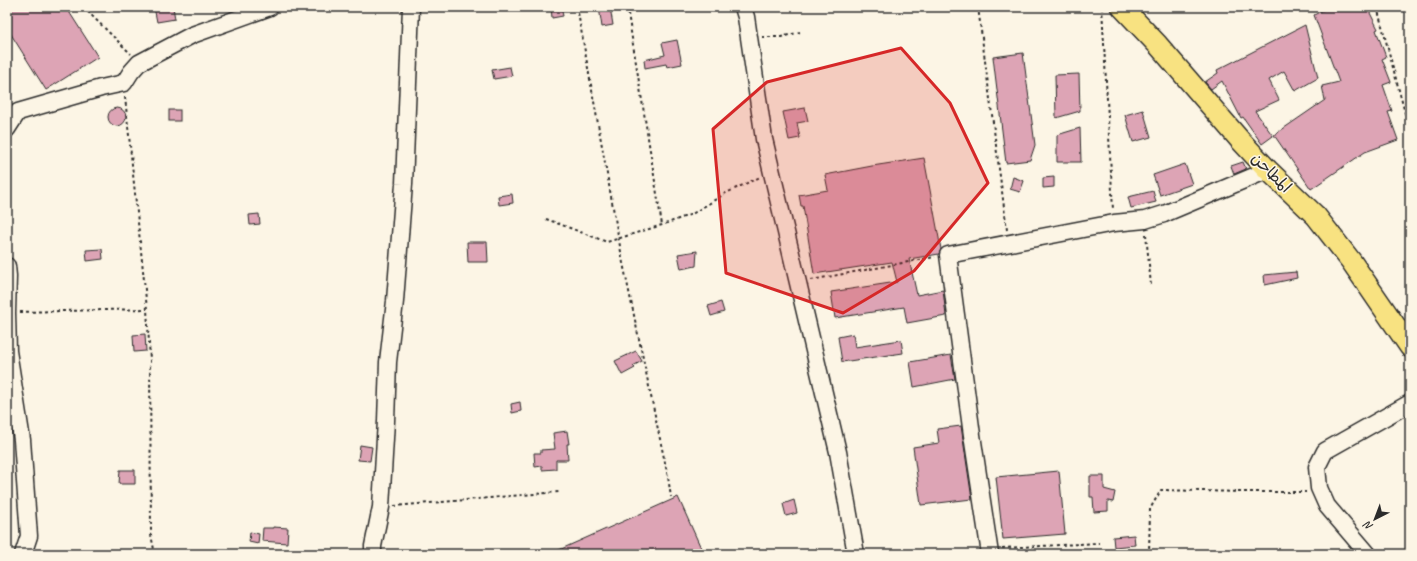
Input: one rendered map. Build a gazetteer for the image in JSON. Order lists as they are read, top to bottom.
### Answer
{
  "streets": {
    "main road": ["المطاحن"]
  },
  "north": "bottom left"
}
